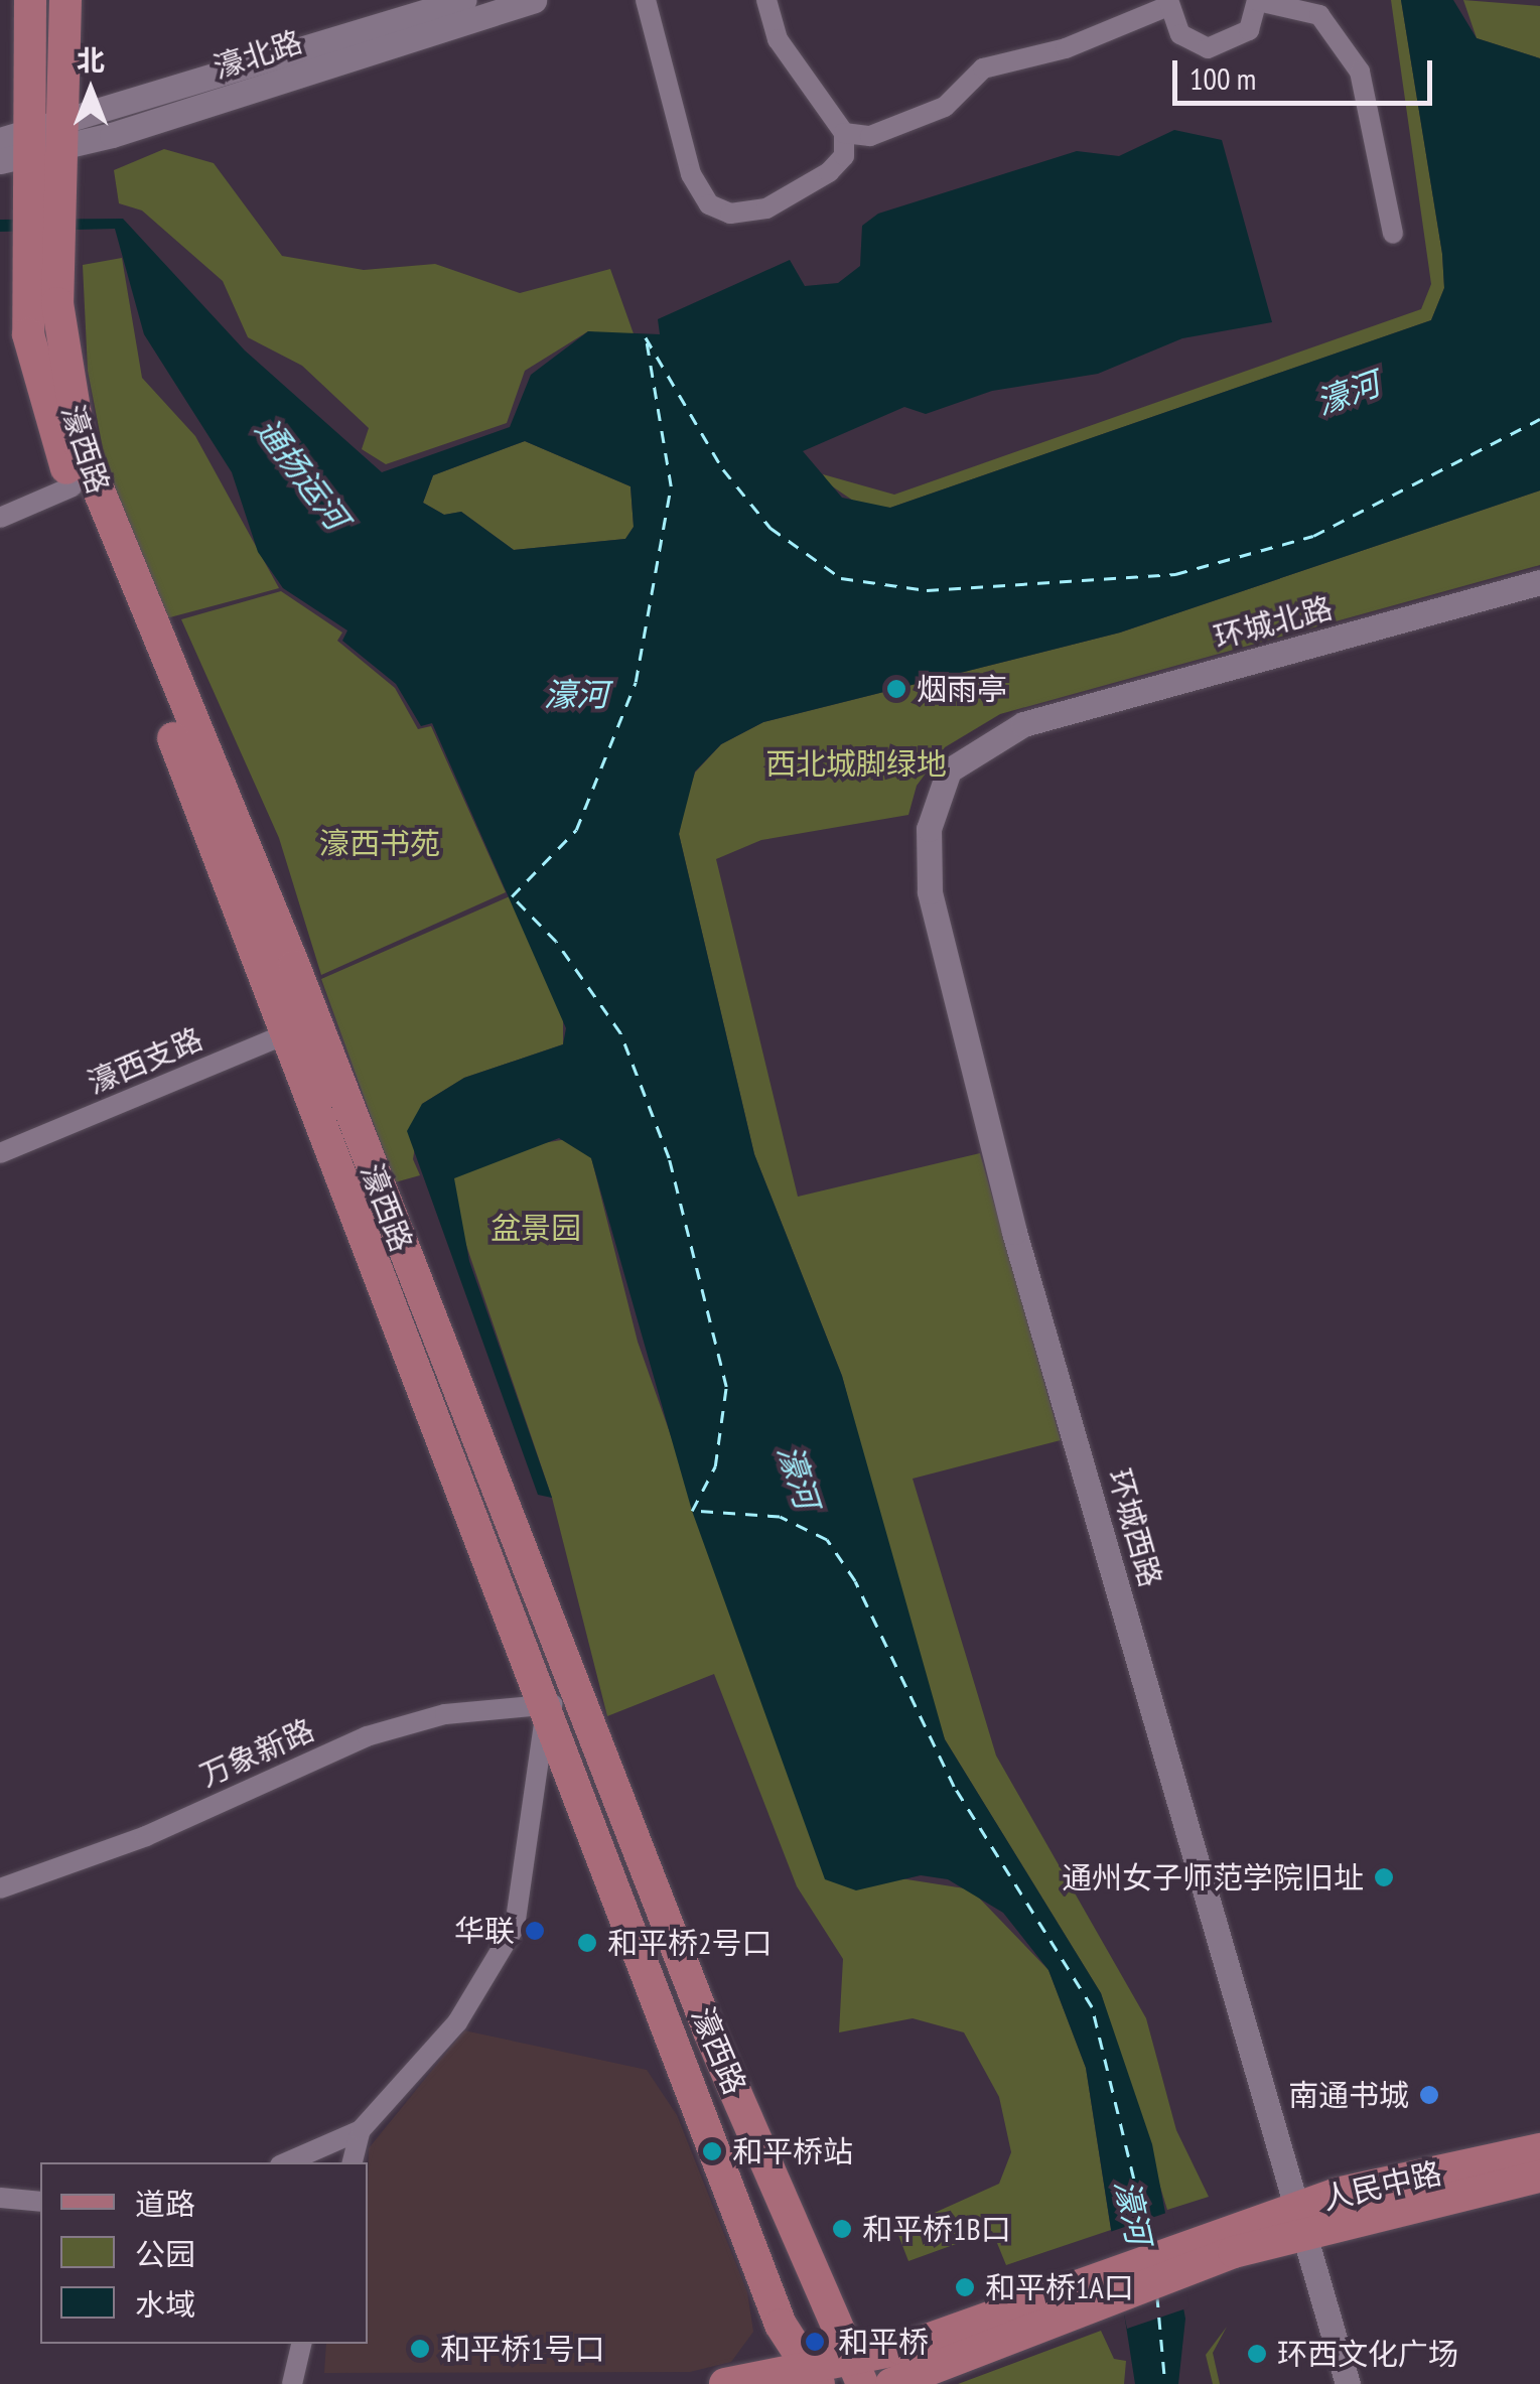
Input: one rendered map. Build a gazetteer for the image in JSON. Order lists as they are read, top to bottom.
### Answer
{
  "streets": {
    "main road": ["濠西路", "人民中路"],
    "street": [
      "濠北路",
      "环城北路",
      "濠西支路",
      "环城西路",
      "万象新路"
    ]
  },
  "crossings": [
    ["濠北路", "濠西路"],
    ["濠西路", "濠西支路"],
    ["濠西路", "万象新路"],
    ["环城北路", "环城西路"],
    ["环城西路", "人民中路"]
  ],
  "water": ["濠河", "通扬运河"],
  "parks": ["西北城脚绿地", "濠西书苑", "盆景园"],
  "places": [
    "烟雨亭",
    "通州女子师范学院旧址",
    "华联",
    "和平桥2号口",
    "南通书城",
    "和平桥站",
    "和平桥1B口",
    "和平桥1A口",
    "和平桥",
    "和平桥1号口",
    "环西文化广场"
  ],
  "legend": ["道路", "公园", "水域"],
  "scale_bar": "100 m",
  "north": "top"
}
